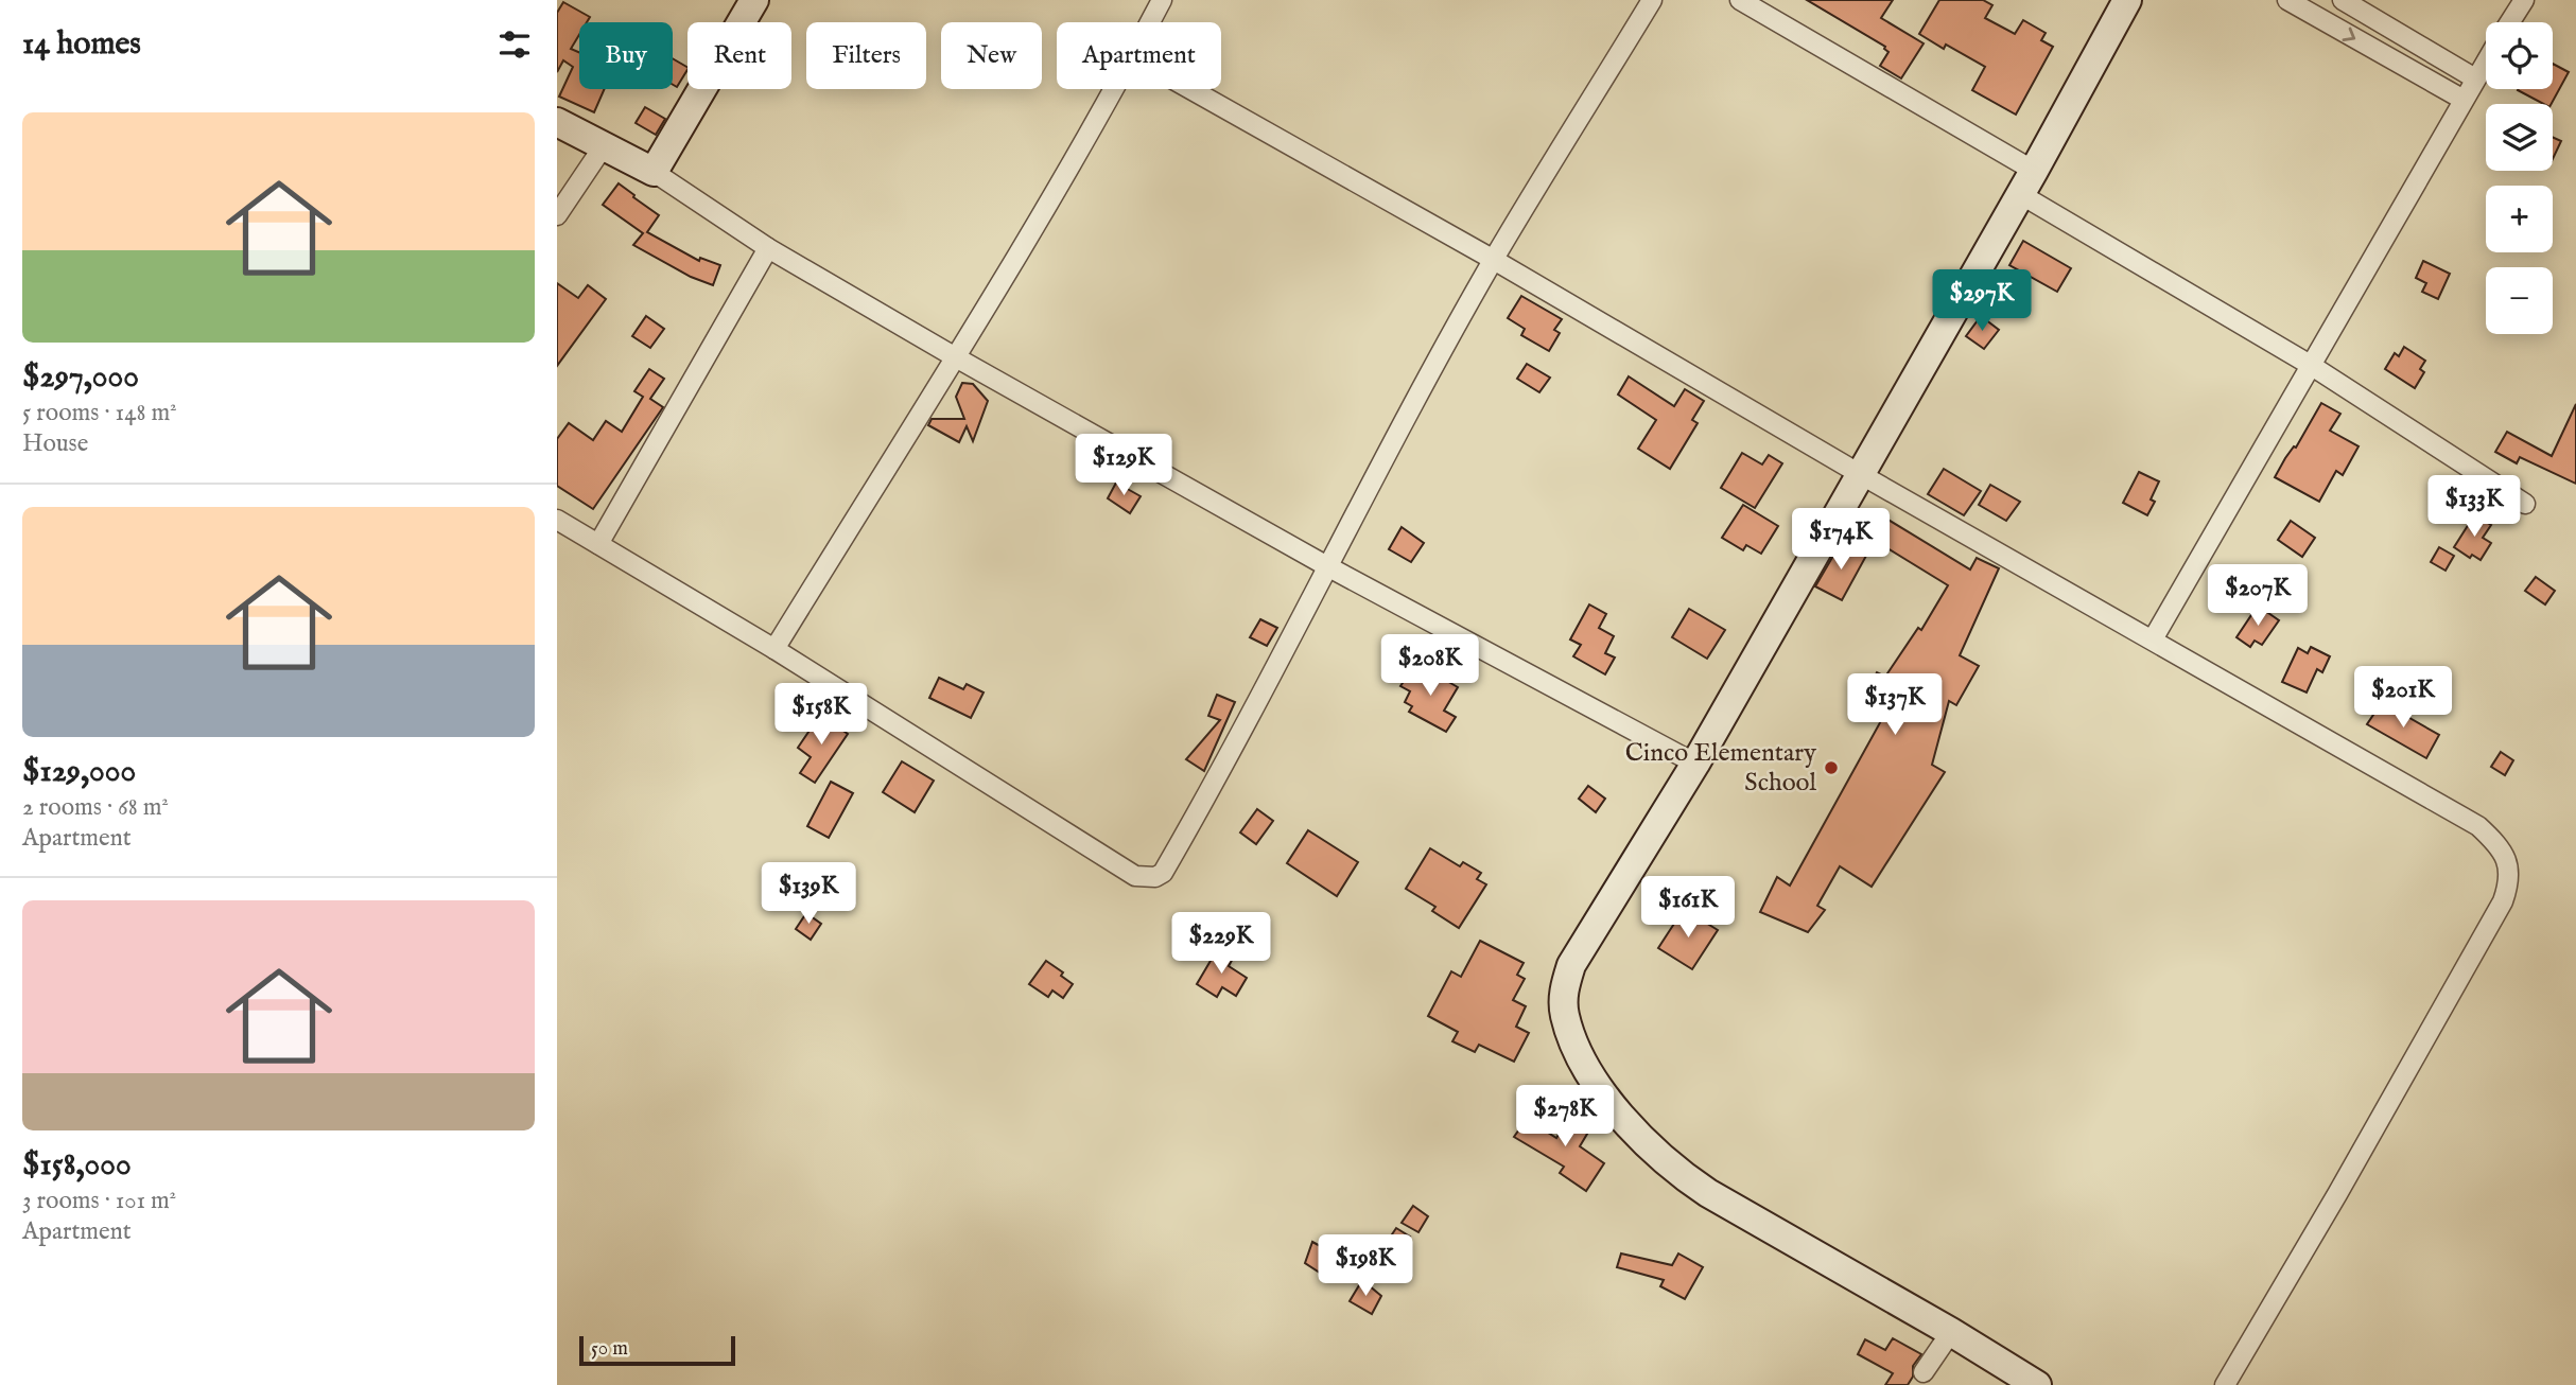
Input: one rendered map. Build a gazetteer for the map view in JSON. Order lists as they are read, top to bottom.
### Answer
{
  "places": ["Cinco Elementary School"],
  "scale_bar": "50 m",
  "page": {
    "heading": "14 homes",
    "map_buttons": ["+", "−"],
    "chip": [
      "Buy",
      "Rent",
      "Filters",
      "New",
      "Apartment"
    ],
    "list": [
      {
        "name": "$297,000",
        "note": "5 rooms · 148 m² · House"
      },
      {
        "name": "$129,000",
        "note": "2 rooms · 68 m² · Apartment"
      },
      {
        "name": "$158,000",
        "note": "3 rooms · 101 m² · Apartment"
      }
    ],
    "price": [
      "$297K",
      "$129K",
      "$133K",
      "$174K",
      "$207K",
      "$208K",
      "$201K",
      "$137K",
      "$158K",
      "$139K",
      "$161K",
      "$229K",
      "$278K",
      "$198K"
    ],
    "scale": "50 m"
  }
}
